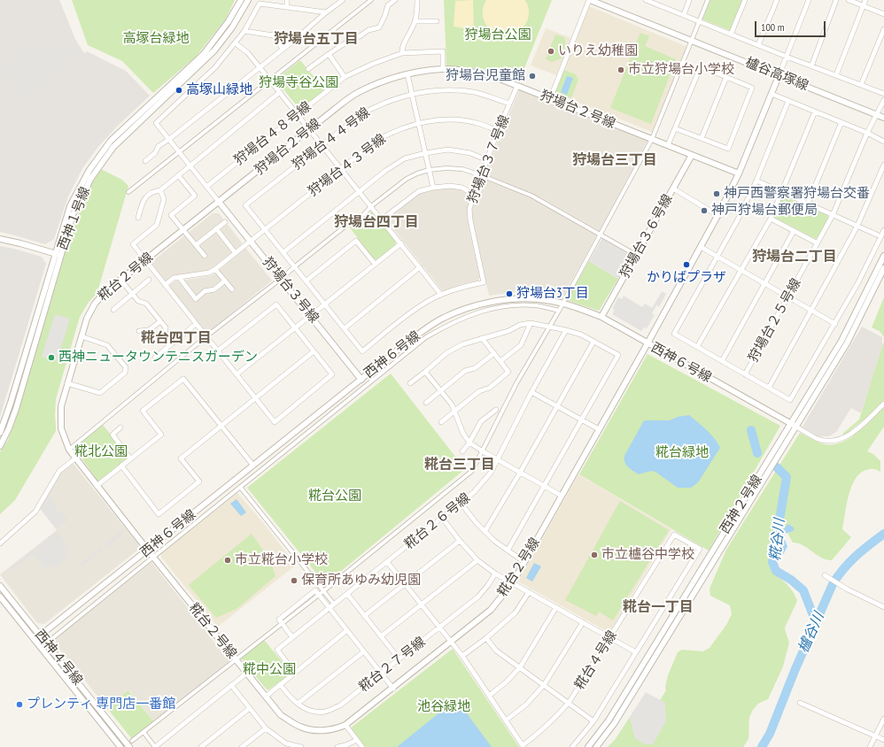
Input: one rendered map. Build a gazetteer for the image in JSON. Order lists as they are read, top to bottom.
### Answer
{
  "streets": {
    "street": [
      "櫨谷高塚線",
      "狩場台２号線",
      "狩場台４８号線",
      "狩場台４４号線",
      "狩場台３７号線",
      "狩場台４３号線",
      "西神１号線",
      "狩場台３６号線",
      "糀台２号線",
      "狩場台３号線",
      "狩場台２５号線",
      "西神６号線",
      "西神２号線",
      "糀台２６号線",
      "西神４号線",
      "糀台４号線",
      "糀台２７号線"
    ]
  },
  "crossings": [
    ["櫨谷高塚線", "糀台２号線"],
    ["櫨谷高塚線", "狩場台２５号線"],
    ["狩場台２号線", "狩場台４８号線"],
    ["狩場台２号線", "狩場台３７号線"],
    ["狩場台２号線", "狩場台３６号線"],
    ["狩場台２号線", "糀台２号線"],
    ["狩場台２号線", "狩場台３号線"],
    ["狩場台４４号線", "狩場台３７号線"],
    ["狩場台４４号線", "狩場台４３号線"],
    ["狩場台３７号線", "狩場台４３号線"],
    ["狩場台４３号線", "狩場台３号線"],
    ["狩場台３６号線", "西神６号線"],
    ["糀台２号線", "狩場台３号線"],
    ["糀台２号線", "西神６号線"],
    ["狩場台３号線", "西神６号線"],
    ["西神６号線", "西神２号線"],
    ["西神６号線", "西神４号線"]
  ],
  "districts": [
    "狩場台五丁目",
    "狩場台三丁目",
    "狩場台四丁目",
    "狩場台二丁目",
    "糀台四丁目",
    "糀台三丁目",
    "糀台一丁目"
  ],
  "water": ["糀谷川", "櫨谷川"],
  "parks": [
    "狩場台公園",
    "高塚台緑地",
    "狩場寺谷公園",
    "糀北公園",
    "糀台緑地",
    "糀台公園",
    "糀中公園",
    "池谷緑地"
  ],
  "places": [
    "いりえ幼稚園",
    "市立狩場台小学校",
    "狩場台児童館",
    "高塚山緑地",
    "神戸西警察署狩場台交番",
    "神戸狩場台郵便局",
    "かりばプラザ",
    "狩場台3丁目",
    "西神ニュータウンテニスガーデン",
    "市立櫨谷中学校",
    "市立糀台小学校",
    "保育所あゆみ幼児園",
    "プレンティ 専門店一番館"
  ],
  "scale_bar": "100 m"
}
